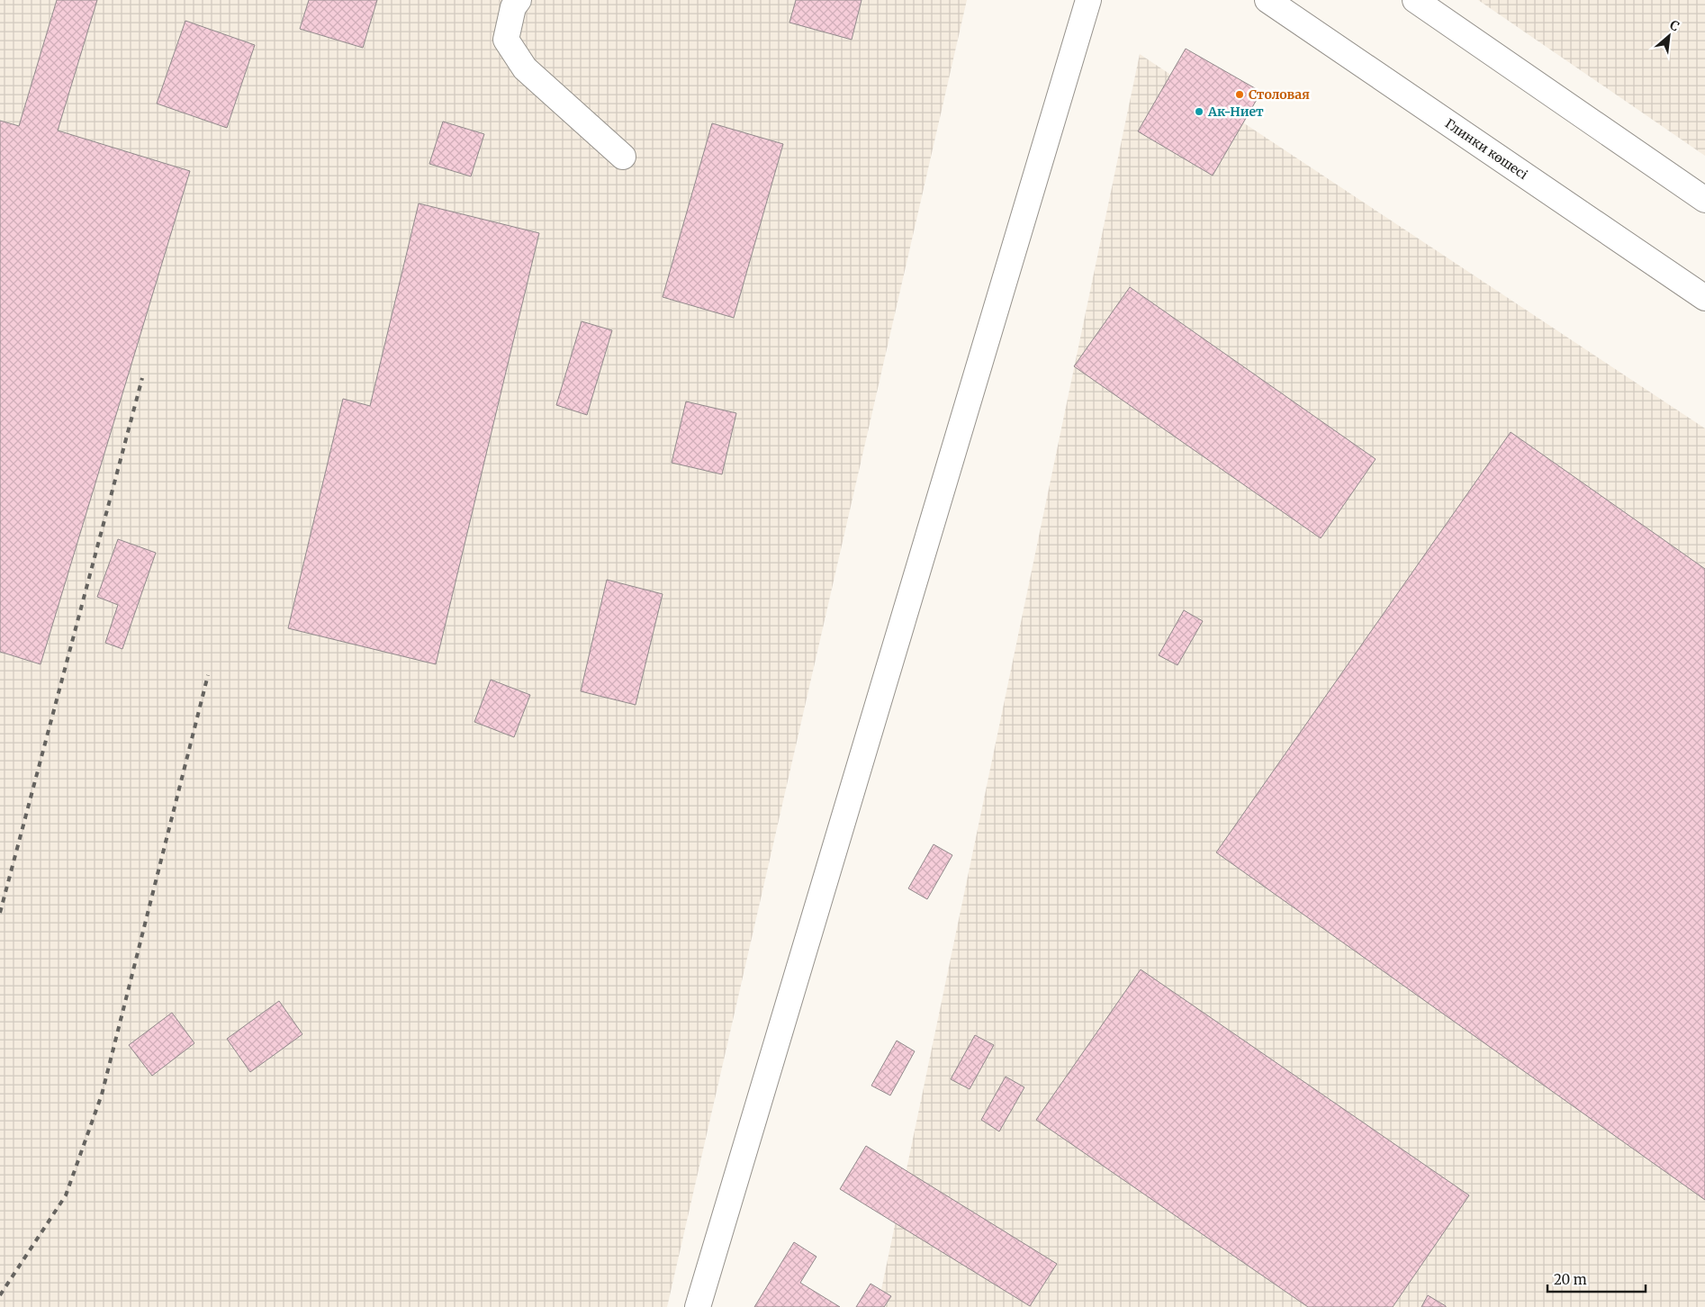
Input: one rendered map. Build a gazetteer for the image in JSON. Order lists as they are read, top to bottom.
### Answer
{
  "streets": {
    "main road": ["Глинки көшесі"]
  },
  "places": ["Столовая", "Ак-Ниет"],
  "scale_bar": "20 m",
  "north": "top right"
}
